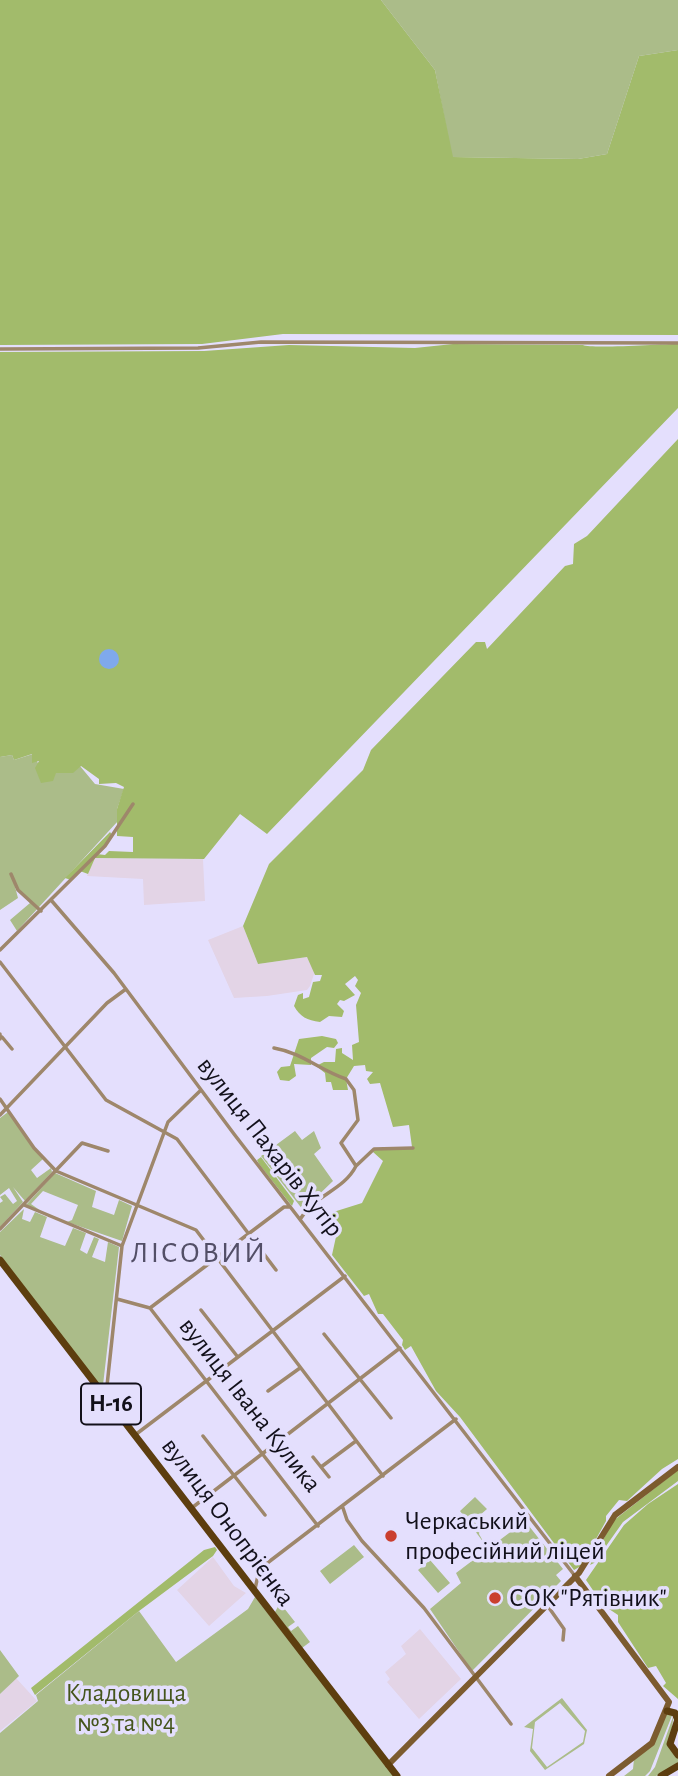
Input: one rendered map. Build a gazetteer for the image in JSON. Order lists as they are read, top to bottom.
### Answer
{
  "streets": {
    "main road": ["Н-16", "вулиця Онопрієнка"],
    "street": ["вулиця Пахарів Хутір", "вулиця Івана Кулика"]
  },
  "districts": ["ЛІСОВИЙ"],
  "parks": ["Кладовища №3 та №4"],
  "places": ["Черкаський професійний ліцей", "СОК \"Рятівник\""]
}
